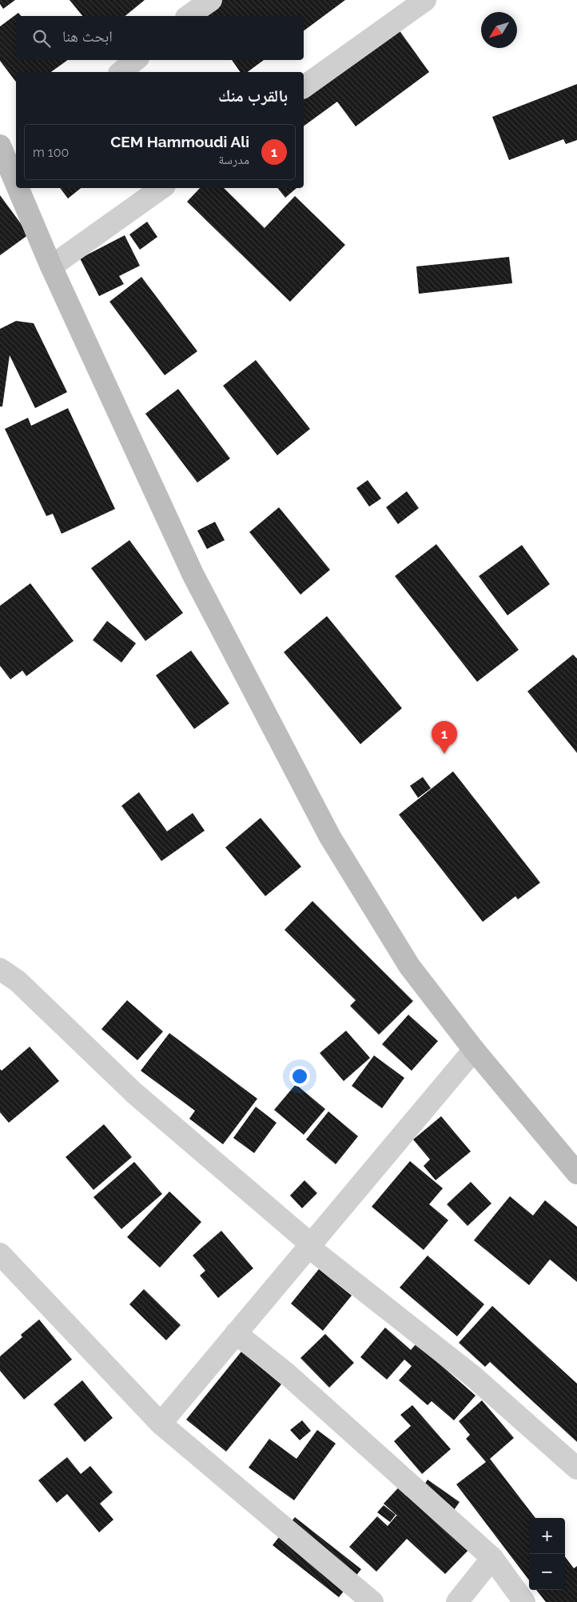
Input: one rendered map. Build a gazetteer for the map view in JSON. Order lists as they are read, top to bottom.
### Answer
{
  "north": "bottom left",
  "page": {
    "search": "ابحث هنا",
    "heading": "بالقرب منك",
    "list": [
      {
        "mark": "1",
        "name": "CEM Hammoudi Ali",
        "note": "مدرسة",
        "value": "100 m"
      }
    ],
    "pins": "1",
    "map_buttons": ["+", "−"]
  }
}
